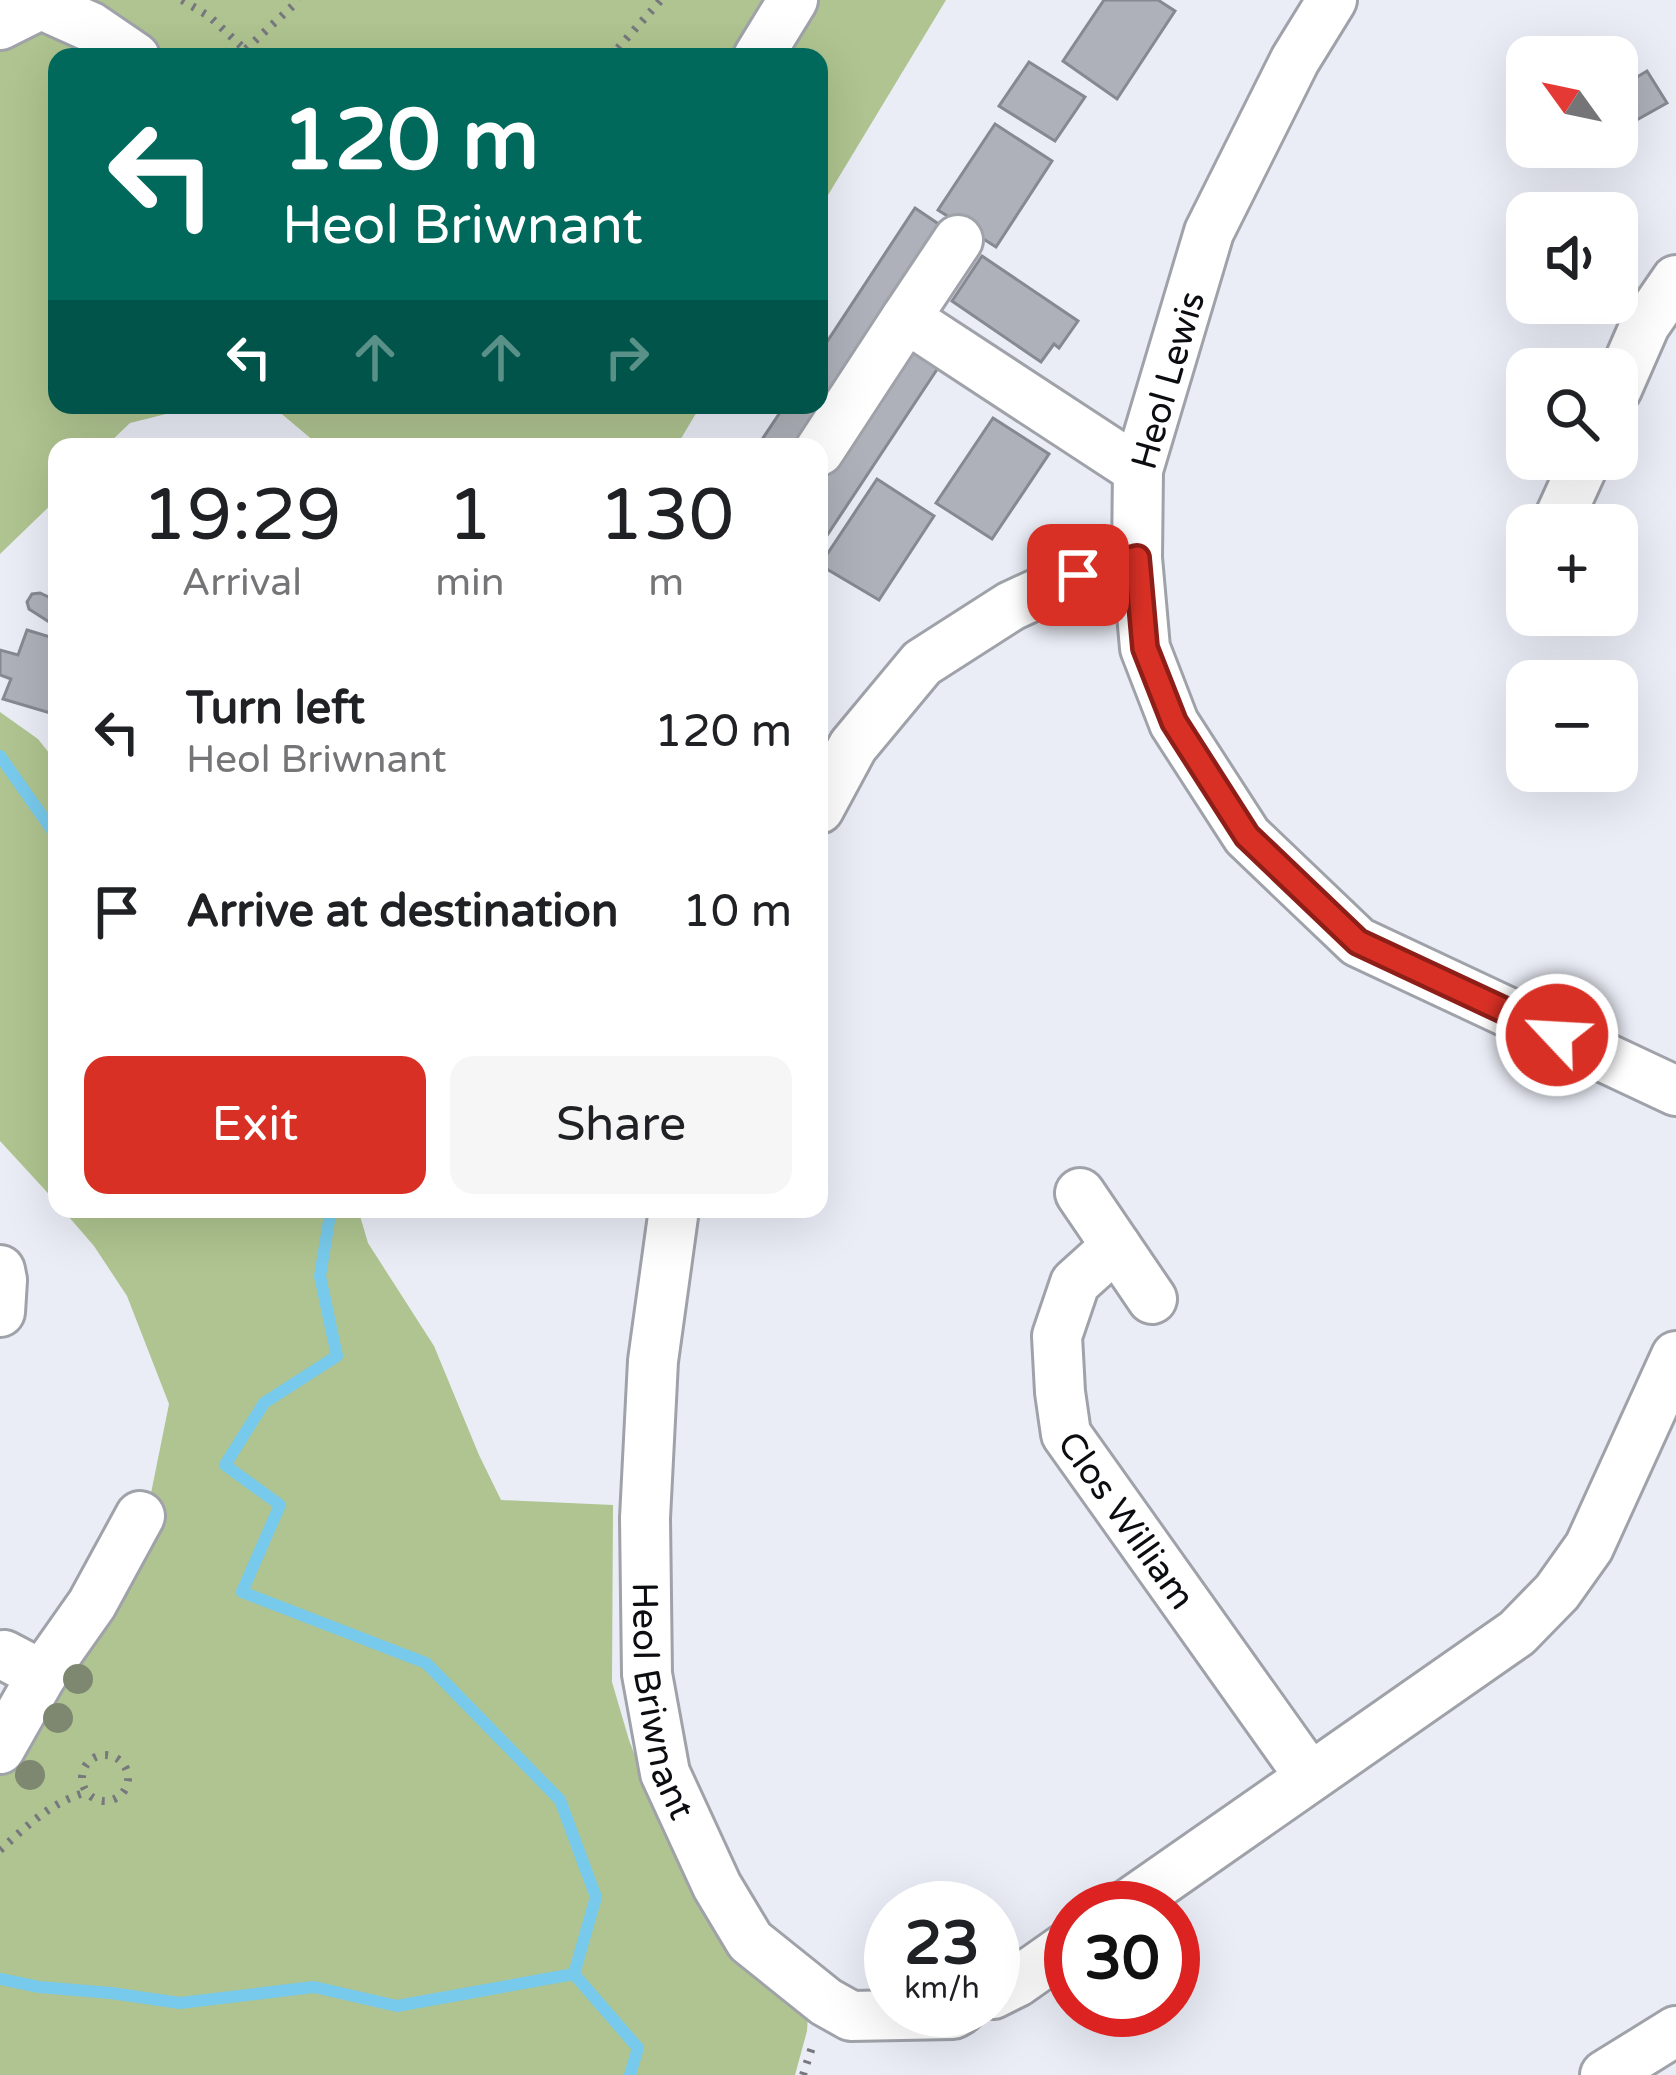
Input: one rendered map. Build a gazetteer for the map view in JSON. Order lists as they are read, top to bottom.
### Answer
{
  "streets": {
    "street": ["Heol Lewis", "Clos William", "Heol Briwnant"]
  },
  "north": "top left",
  "page": {
    "map_buttons": ["+", "−"],
    "turn": ["120 m", "Heol Briwnant"],
    "eta": [
      "19:29",
      "Arrival",
      "1",
      "min",
      "130",
      "m"
    ],
    "list": [
      {
        "name": "Turn left",
        "note": "Heol Briwnant",
        "value": "120 m"
      },
      {
        "name": "Arrive at destination",
        "value": "10 m"
      }
    ],
    "buttons": ["Exit", "Share"],
    "speed": "23 km/h",
    "limit": "30"
  }
}
